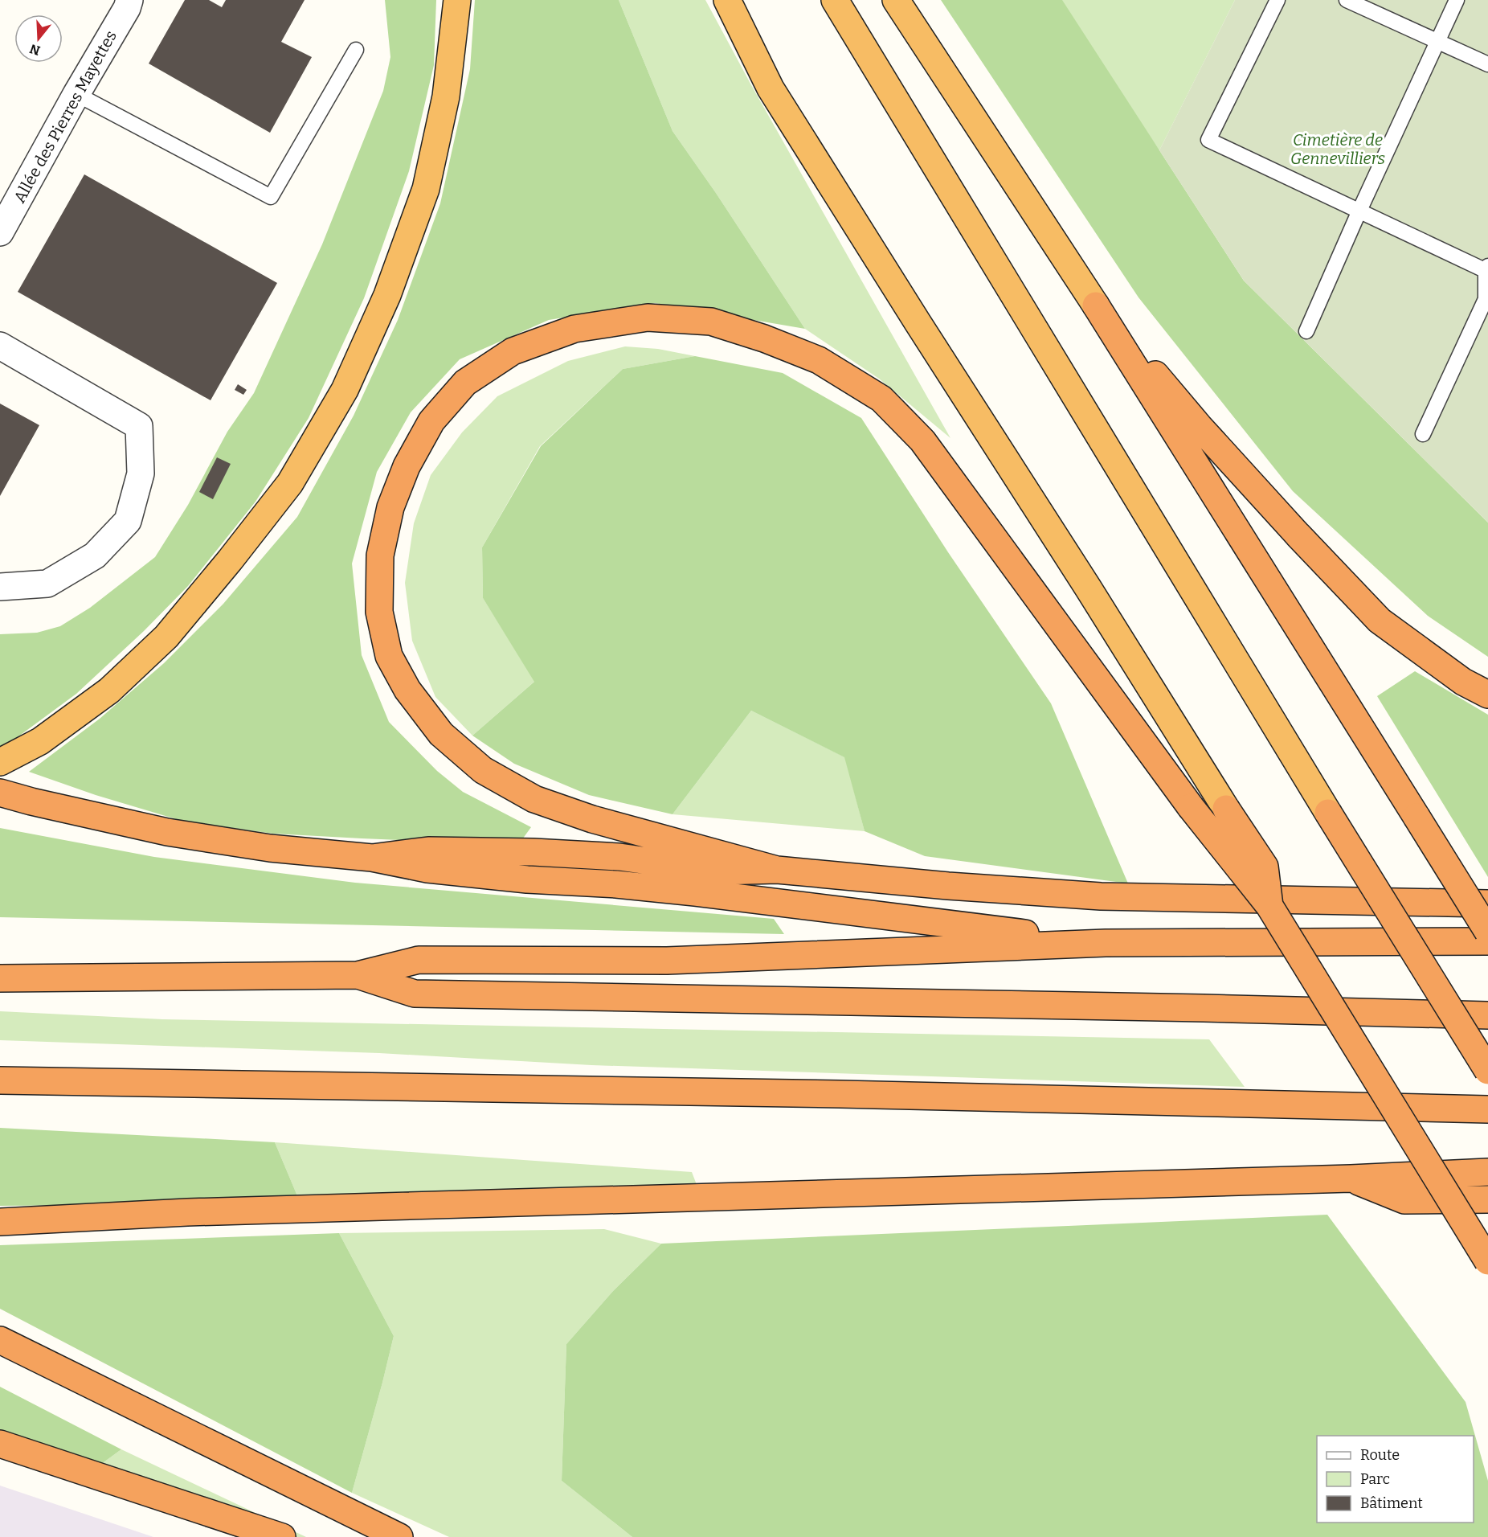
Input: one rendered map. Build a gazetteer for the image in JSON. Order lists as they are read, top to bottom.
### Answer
{
  "streets": {
    "street": ["Allée des Pierres Mayettes"]
  },
  "parks": ["Cimetière de Gennevilliers"],
  "legend": ["Route", "Parc", "Bâtiment"],
  "north": "bottom"
}
